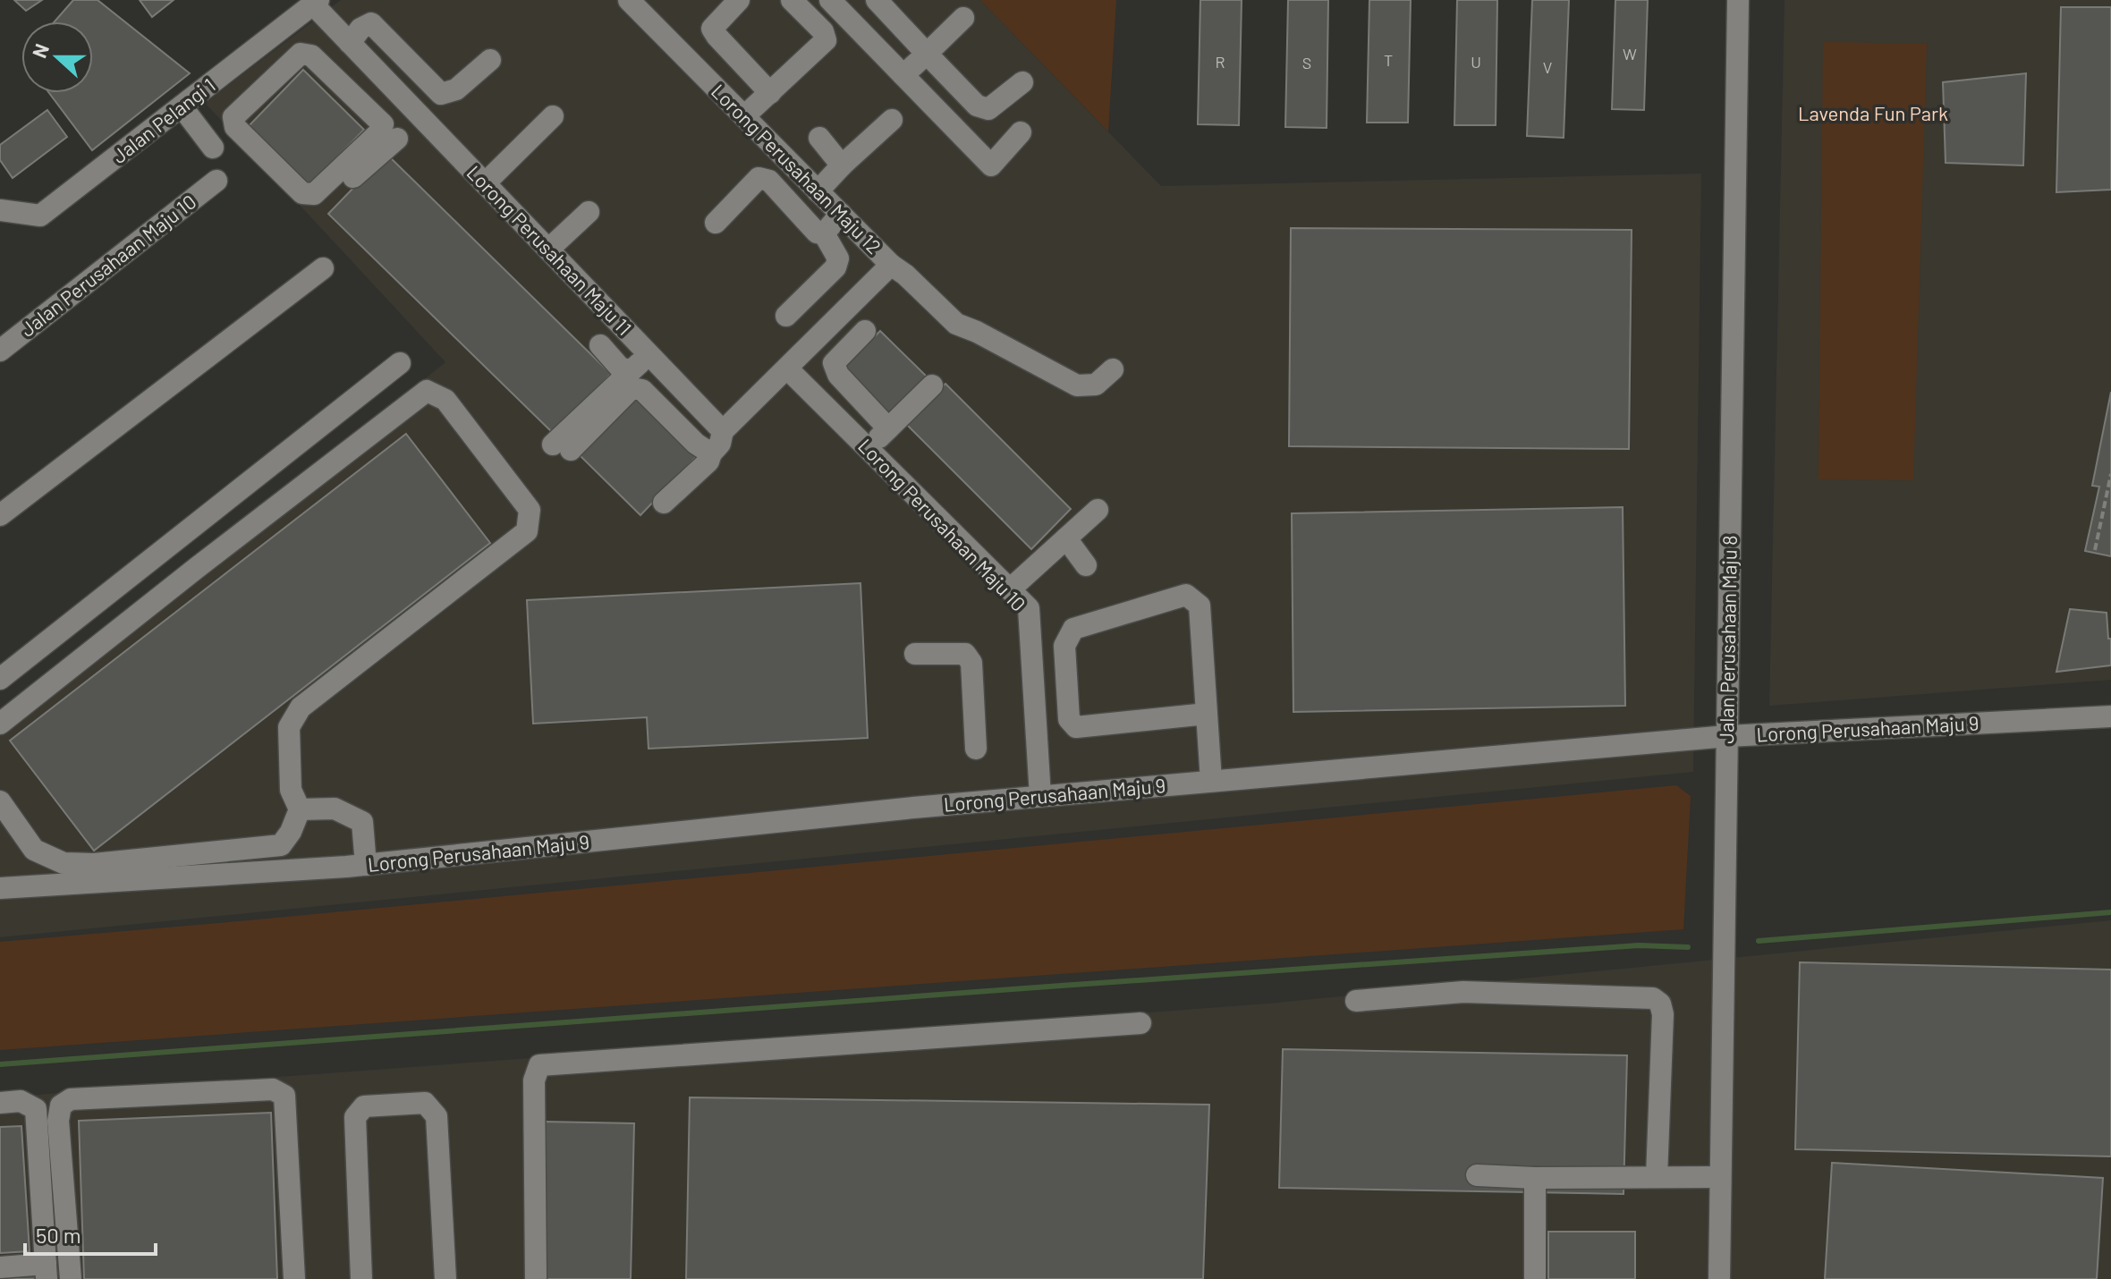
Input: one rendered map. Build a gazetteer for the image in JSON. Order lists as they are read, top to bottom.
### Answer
{
  "streets": {
    "street": [
      "Jalan Pelangi 1",
      "Lorong Perusahaan Maju 12",
      "Lorong Perusahaan Maju 11",
      "Jalan Perusahaan Maju 10",
      "Lorong Perusahaan Maju 10",
      "Jalan Perusahaan Maju 8",
      "Lorong Perusahaan Maju 9"
    ]
  },
  "crossings": [
    ["Jalan Pelangi 1", "Lorong Perusahaan Maju 11"],
    ["Lorong Perusahaan Maju 12", "Lorong Perusahaan Maju 10"],
    ["Lorong Perusahaan Maju 10", "Lorong Perusahaan Maju 9"],
    ["Jalan Perusahaan Maju 8", "Lorong Perusahaan Maju 9"]
  ],
  "parks": ["Lavenda Fun Park"],
  "house_numbers": [
    "W",
    "T",
    "R",
    "U",
    "S",
    "V"
  ],
  "scale_bar": "50 m",
  "north": "left"
}
